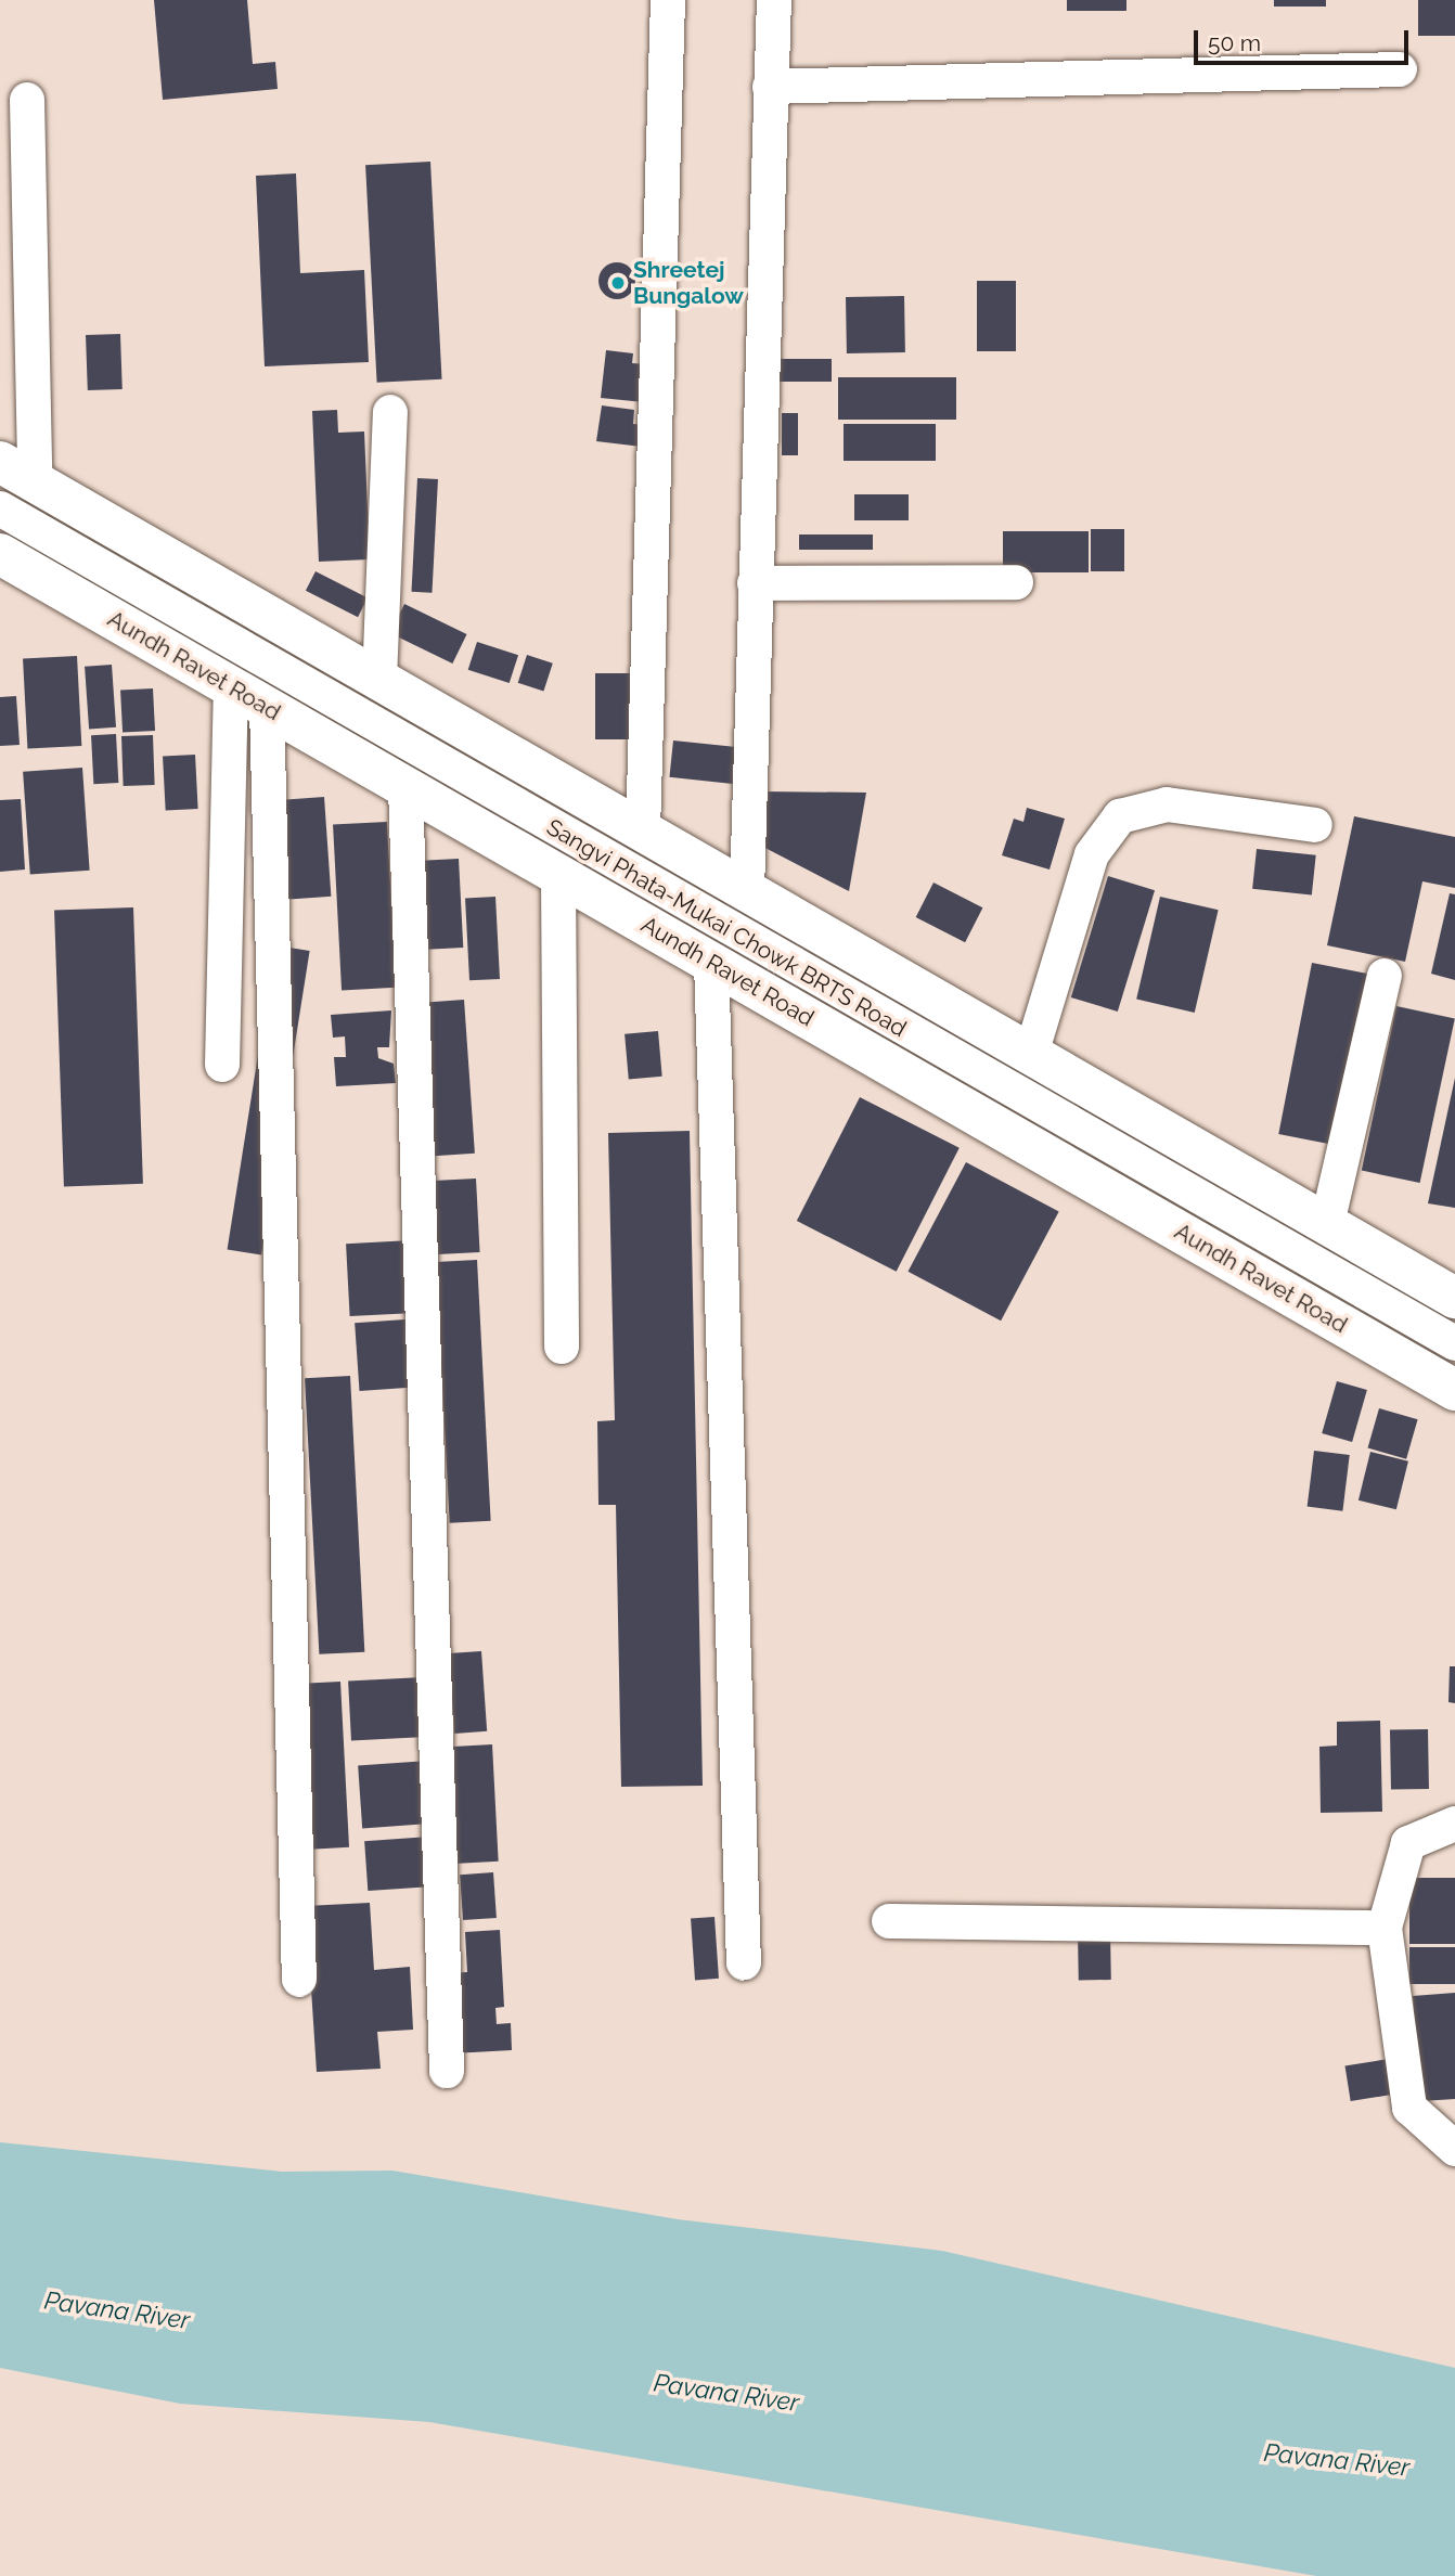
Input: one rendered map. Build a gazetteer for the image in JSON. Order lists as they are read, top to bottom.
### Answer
{
  "streets": {
    "main road": ["Aundh Ravet Road"],
    "street": ["Sangvi Phata-Mukai Chowk BRTS Road"]
  },
  "water": ["Pavana River"],
  "places": ["Shreetej Bungalow"],
  "scale_bar": "50 m"
}
